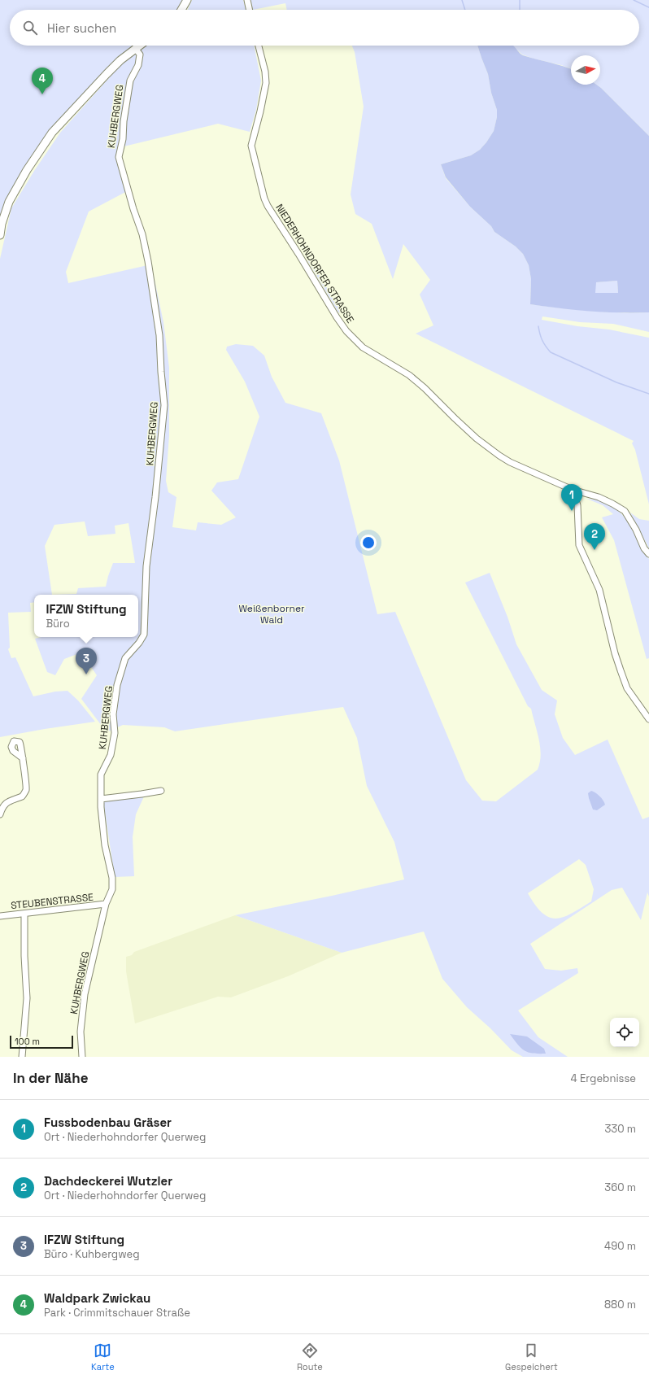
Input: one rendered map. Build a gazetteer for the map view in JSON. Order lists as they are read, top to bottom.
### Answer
{
  "streets": {
    "street": ["KUHBERGWEG", "NIEDERHOHNDORFER STRASSE", "STEUBENSTRASSE"]
  },
  "crossings": [
    ["KUHBERGWEG", "STEUBENSTRASSE"]
  ],
  "parks": ["Weißenborner Wald"],
  "scale_bar": "100 m",
  "north": "right",
  "page": {
    "search": "Hier suchen",
    "pins": [
      "4",
      "1",
      "2",
      "3"
    ],
    "popup": ["IFZW Stiftung", "Büro"],
    "scale": "100 m",
    "heading": ["In der Nähe", "4 Ergebnisse"],
    "list": [
      {
        "mark": "1",
        "name": "Fussbodenbau Gräser",
        "note": "Ort · Niederhohndorfer Querweg",
        "value": "330 m"
      },
      {
        "mark": "2",
        "name": "Dachdeckerei Wutzler",
        "note": "Ort · Niederhohndorfer Querweg",
        "value": "360 m"
      },
      {
        "mark": "3",
        "name": "IFZW Stiftung",
        "note": "Büro · Kuhbergweg",
        "value": "490 m"
      },
      {
        "mark": "4",
        "name": "Waldpark Zwickau",
        "note": "Park · Crimmitschauer Straße",
        "value": "880 m"
      }
    ],
    "nav": ["Karte", "Route", "Gespeichert"]
  }
}
